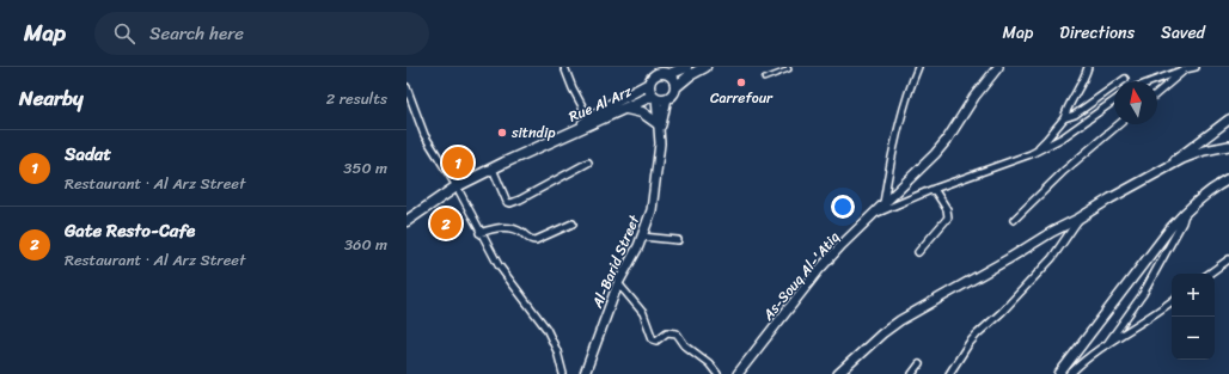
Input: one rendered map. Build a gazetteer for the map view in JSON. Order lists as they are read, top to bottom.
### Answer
{
  "streets": {
    "main road": ["Rue Al Arz", "Al-Barid Street", "As-Souq Al-'Atiq"]
  },
  "crossings": [
    ["Rue Al Arz", "Al-Barid Street"]
  ],
  "places": ["Carrefour", "sitndip"],
  "north": "top",
  "page": {
    "header": "Map",
    "search": "Search here",
    "nav": ["Map", "Directions", "Saved"],
    "heading": ["Nearby", "2 results"],
    "list": [
      {
        "mark": "1",
        "name": "Sadat",
        "note": "Restaurant · Al Arz Street",
        "value": "350 m"
      },
      {
        "mark": "2",
        "name": "Gate Resto-Cafe",
        "note": "Restaurant · Al Arz Street",
        "value": "360 m"
      }
    ],
    "pins": ["1", "2"],
    "map_buttons": ["+", "−"]
  }
}
